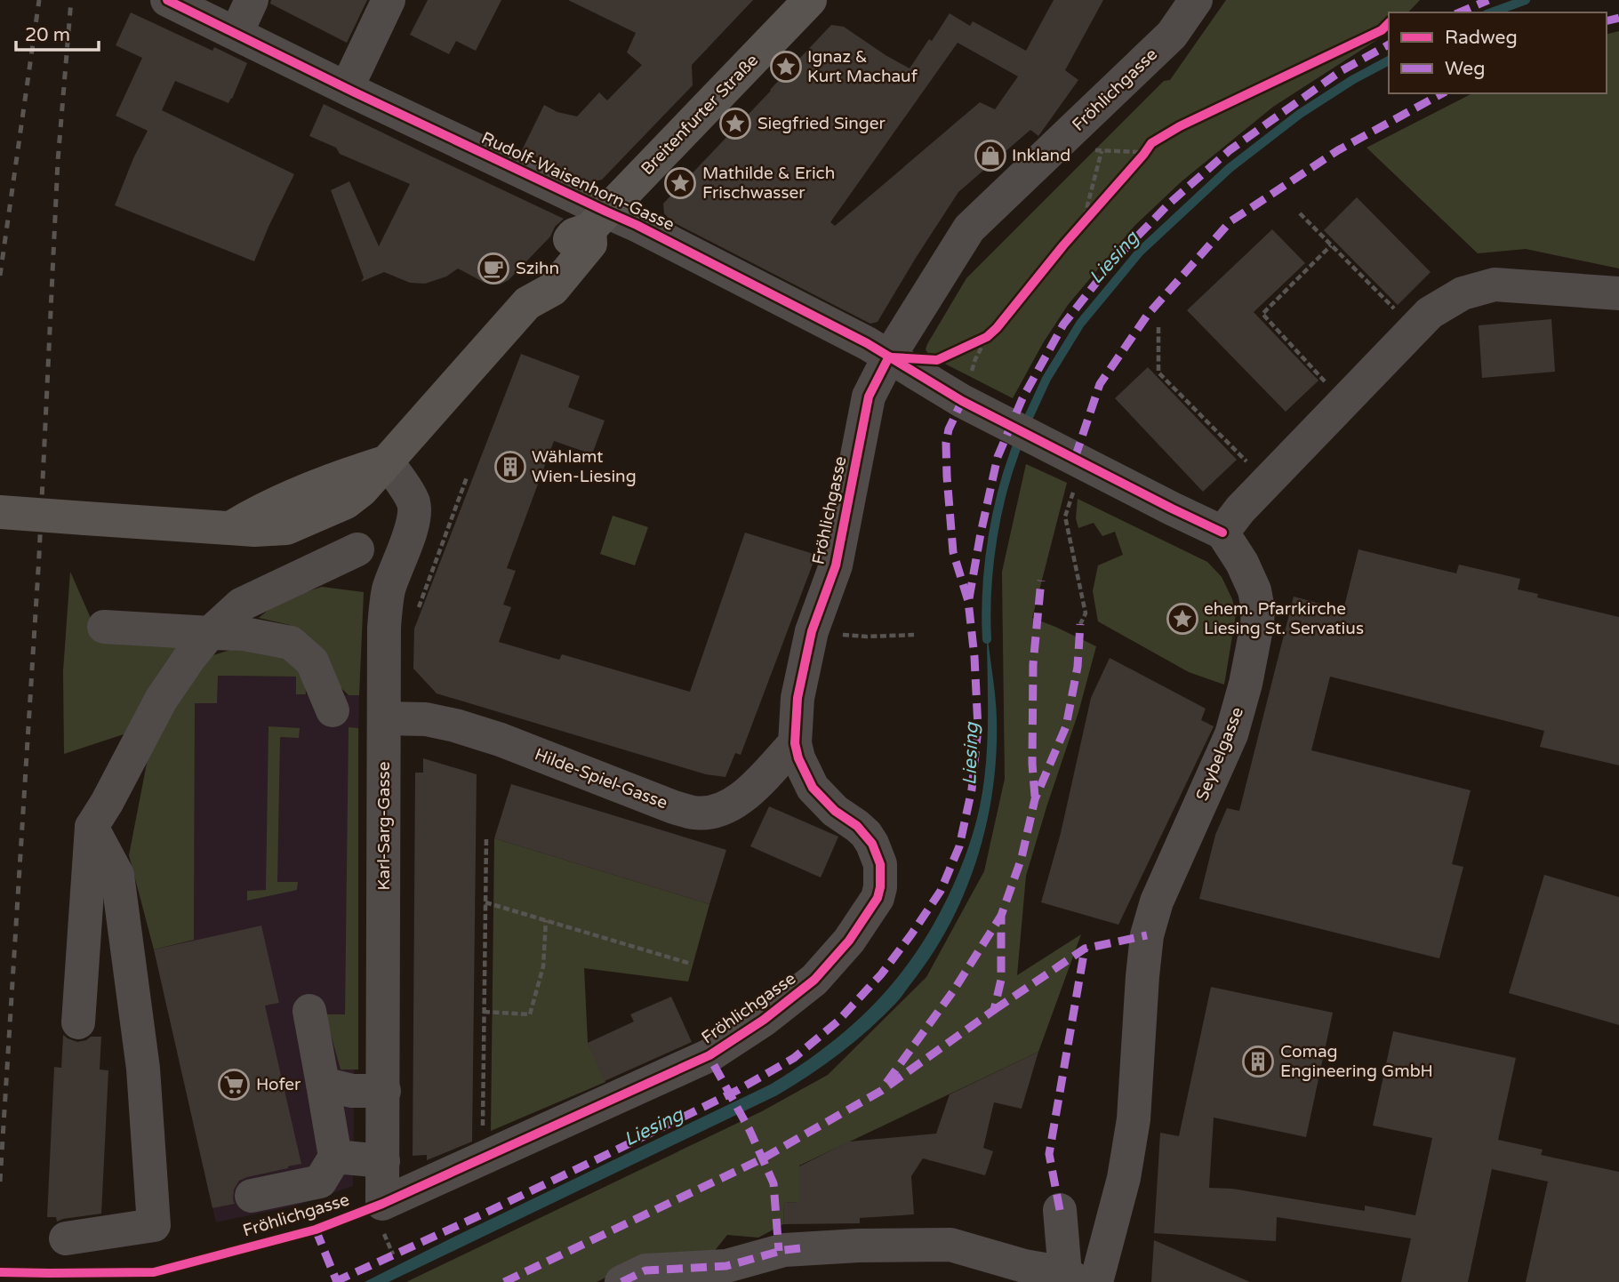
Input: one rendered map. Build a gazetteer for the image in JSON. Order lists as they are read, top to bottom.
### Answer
{
  "streets": {
    "main road": ["Breitenfurter Straße"],
    "street": [
      "Fröhlichgasse",
      "Rudolf-Waisenhorn-Gasse",
      "Seybelgasse",
      "Hilde-Spiel-Gasse",
      "Karl-Sarg-Gasse"
    ]
  },
  "crossings": [
    ["Fröhlichgasse", "Rudolf-Waisenhorn-Gasse"],
    ["Fröhlichgasse", "Hilde-Spiel-Gasse"],
    ["Fröhlichgasse", "Karl-Sarg-Gasse"],
    ["Breitenfurter Straße", "Rudolf-Waisenhorn-Gasse"],
    ["Breitenfurter Straße", "Karl-Sarg-Gasse"],
    ["Hilde-Spiel-Gasse", "Karl-Sarg-Gasse"]
  ],
  "water": ["Liesing"],
  "places": {
    "place": [
      "Ignaz & Kurt Machauf",
      "Siegfried Singer",
      "Mathilde & Erich Frischwasser",
      "ehem. Pfarrkirche Liesing St. Servatius"
    ],
    "shop": ["Inkland"],
    "cafe": ["Szihn"],
    "building": ["Wählamt Wien-Liesing", "Comag Engineering GmbH"],
    "supermarket": ["Hofer"]
  },
  "legend": ["Radweg", "Weg"],
  "scale_bar": "20 m"
}
